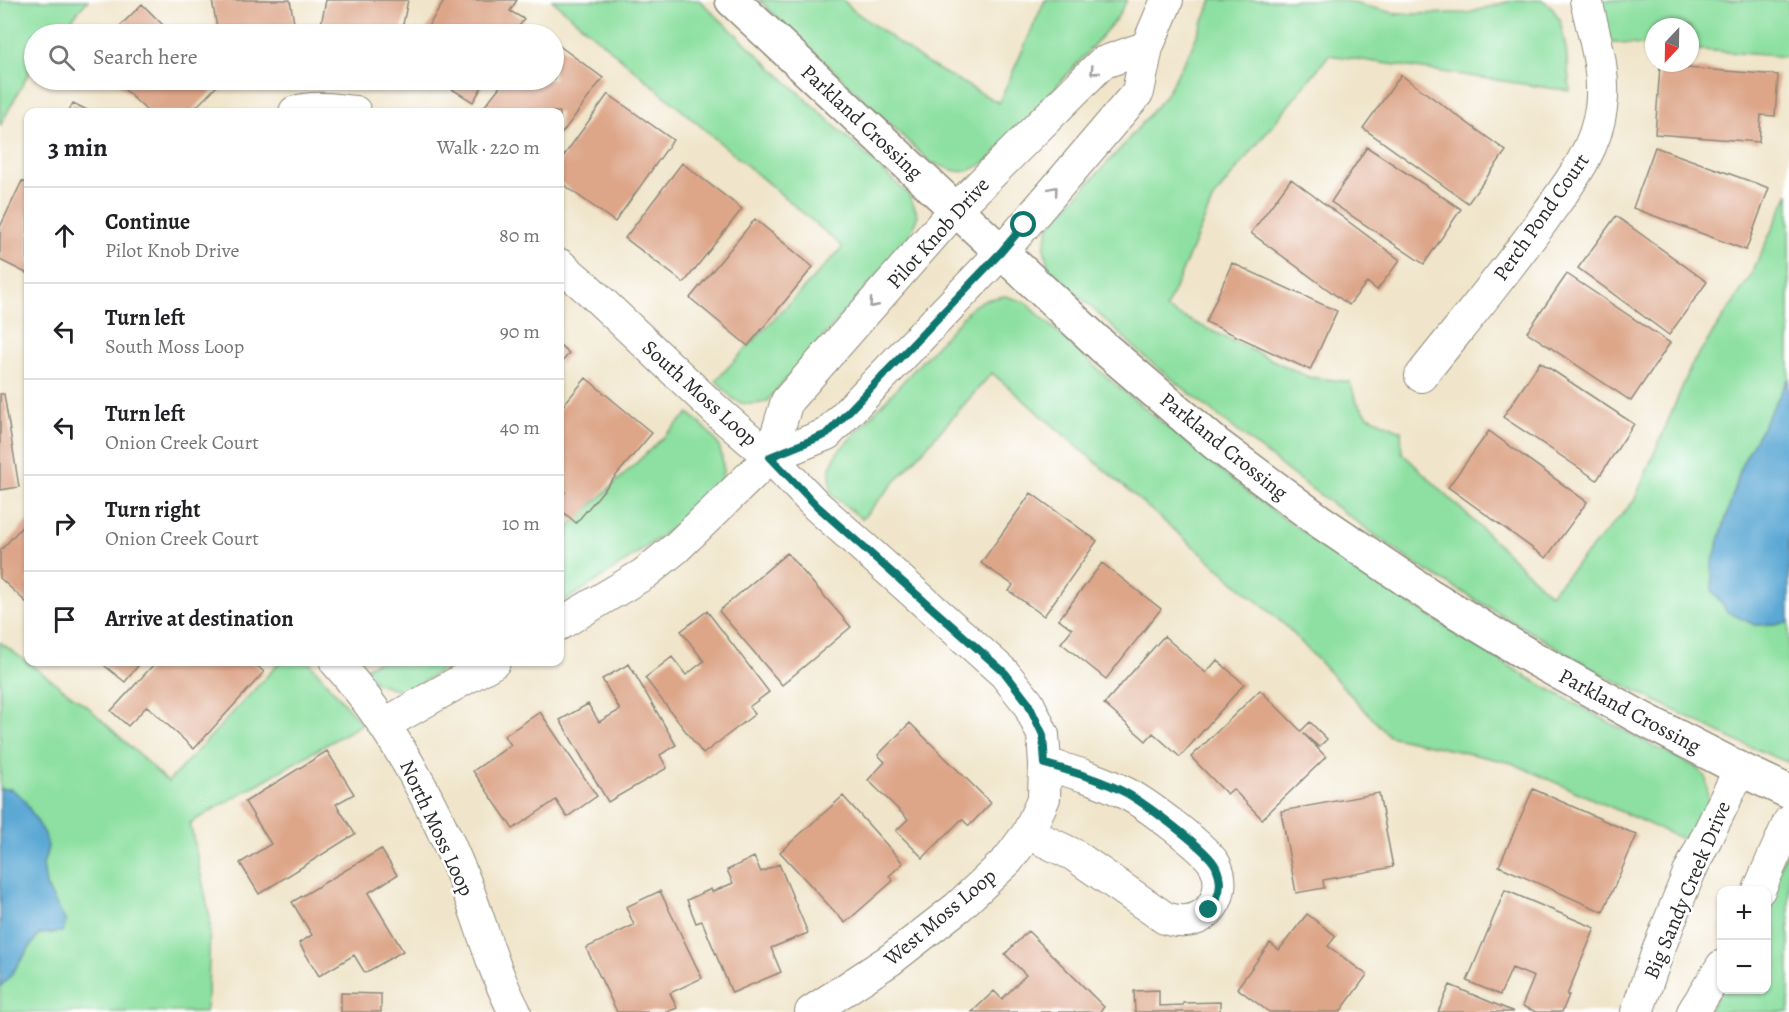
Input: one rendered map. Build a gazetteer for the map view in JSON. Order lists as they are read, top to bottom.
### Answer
{
  "streets": {
    "street": [
      "Parkland Crossing",
      "Perch Pond Court",
      "Pilot Knob Drive",
      "South Moss Loop",
      "North Moss Loop",
      "Big Sandy Creek Drive",
      "West Moss Loop"
    ]
  },
  "crossings": [
    ["Parkland Crossing", "Pilot Knob Drive"],
    ["Parkland Crossing", "Big Sandy Creek Drive"],
    ["Pilot Knob Drive", "South Moss Loop"],
    ["South Moss Loop", "West Moss Loop"]
  ],
  "north": "bottom",
  "page": {
    "search": "Search here",
    "heading": ["3 min", "Walk · 220 m"],
    "list": [
      ["Continue", "Pilot Knob Drive", "80 m"],
      ["Turn left", "South Moss Loop", "90 m"],
      ["Turn left", "Onion Creek Court", "40 m"],
      ["Turn right", "Onion Creek Court", "10 m"],
      "Arrive at destination"
    ],
    "map_buttons": ["+", "−"]
  }
}
